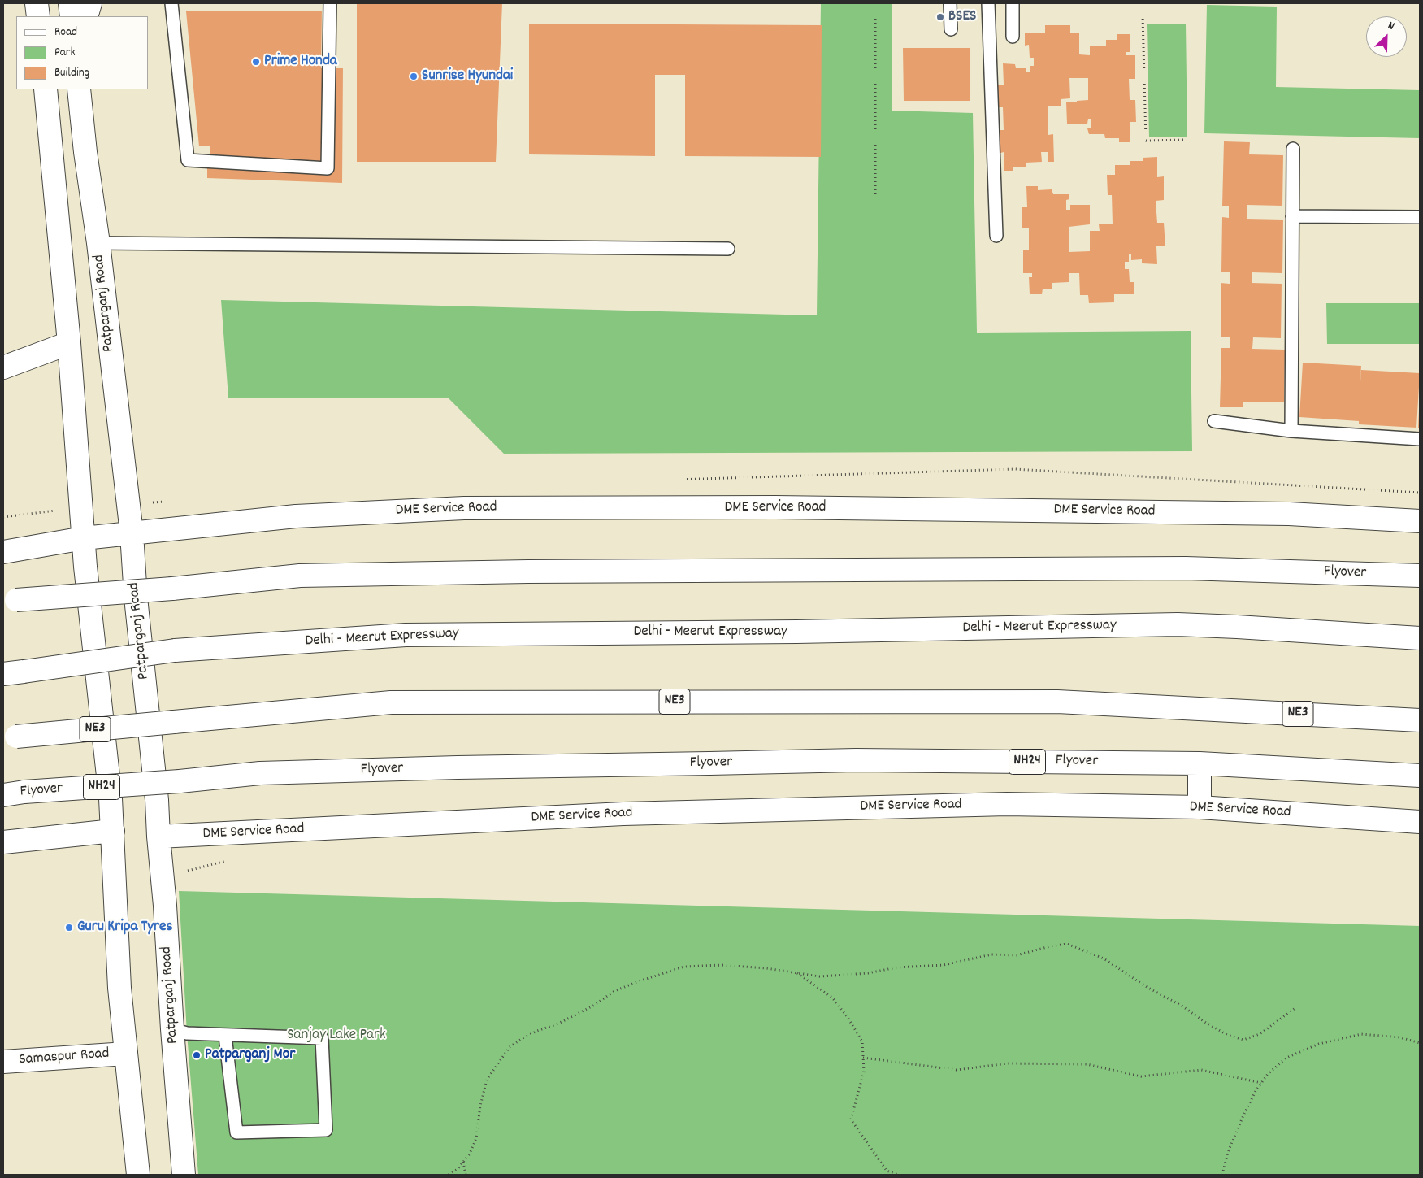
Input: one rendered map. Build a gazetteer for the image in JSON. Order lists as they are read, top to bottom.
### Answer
{
  "streets": {
    "main road": [
      "Patparganj Road",
      "DME Service Road",
      "Flyover",
      "Delhi - Meerut Expressway",
      "NE3",
      "NH24",
      "Samaspur Road"
    ]
  },
  "crossings": [
    ["Patparganj Road", "DME Service Road"]
  ],
  "parks": ["Sanjay Lake Park"],
  "places": [
    "BSES",
    "Prime Honda",
    "Sunrise Hyundai",
    "Guru Kripa Tyres",
    "Patparganj Mor"
  ],
  "legend": ["Road", "Park", "Building"],
  "north": "top right"
}
